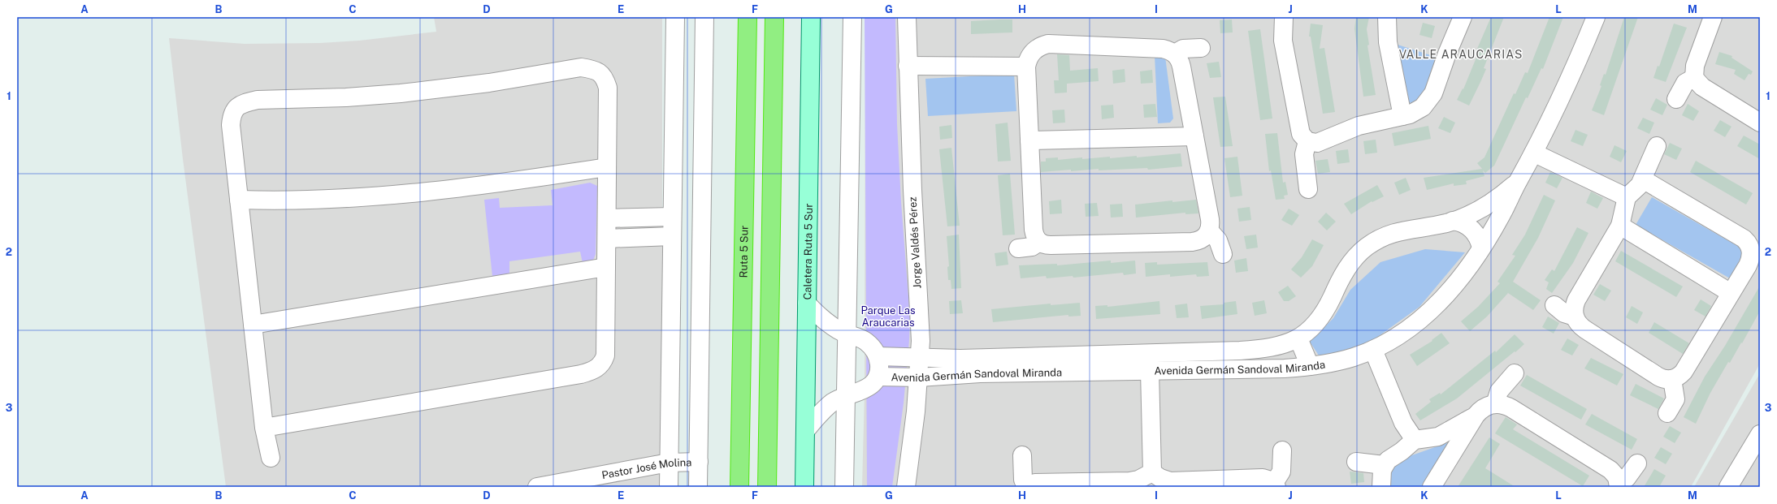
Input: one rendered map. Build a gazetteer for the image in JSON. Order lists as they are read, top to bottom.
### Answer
{
  "streets": {
    "highway": ["Ruta 5 Sur"],
    "main road": ["Caletera Ruta 5 Sur"],
    "street": ["Jorge Valdés Pérez", "Avenida Germán Sandoval Miranda", "Pastor José Molina"]
  },
  "crossings": [
    ["Jorge Valdés Pérez", "Avenida Germán Sandoval Miranda"],
    ["Caletera Ruta 5 Sur", "Avenida Germán Sandoval Miranda"]
  ],
  "districts": ["VALLE ARAUCARIAS"],
  "parks": ["Parque Las Araucarias"],
  "grid": {
    "columns": [
      "A",
      "B",
      "C",
      "D",
      "E",
      "F",
      "G",
      "H",
      "I",
      "J",
      "K",
      "L",
      "M"
    ],
    "rows": ["1", "2", "3"]
  }
}
